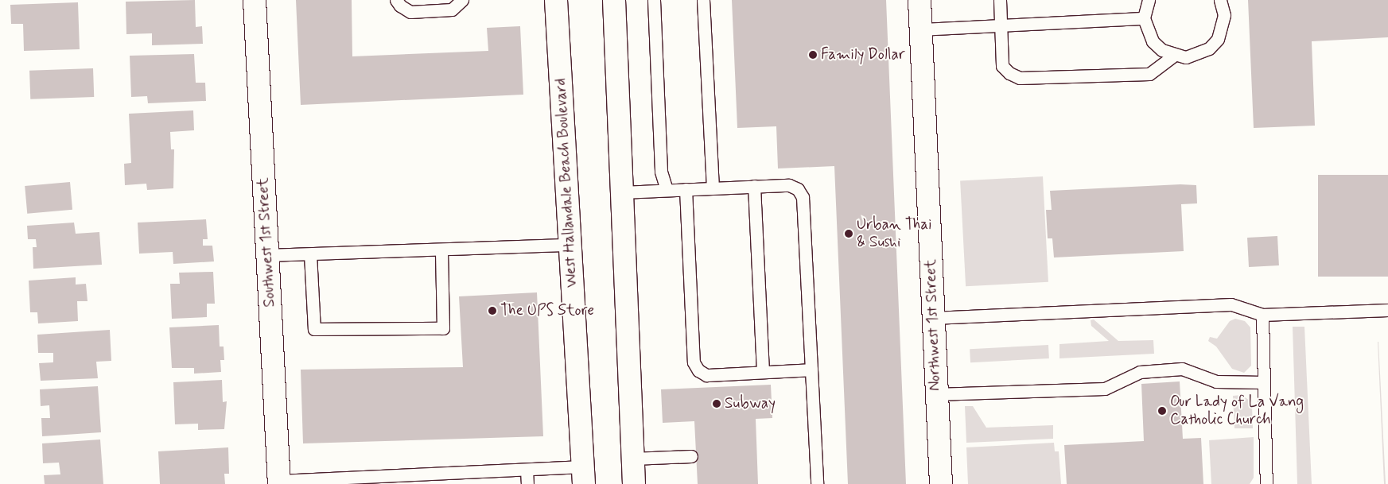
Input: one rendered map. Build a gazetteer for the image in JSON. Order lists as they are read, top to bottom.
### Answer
{
  "streets": {
    "street": ["West Hallandale Beach Boulevard", "Southwest 1st Street", "Northwest 1st Street"]
  },
  "places": [
    "Family Dollar",
    "Urban Thai & Sushi",
    "The UPS Store",
    "Subway",
    "Our Lady of La Vang Catholic Church"
  ]
}
